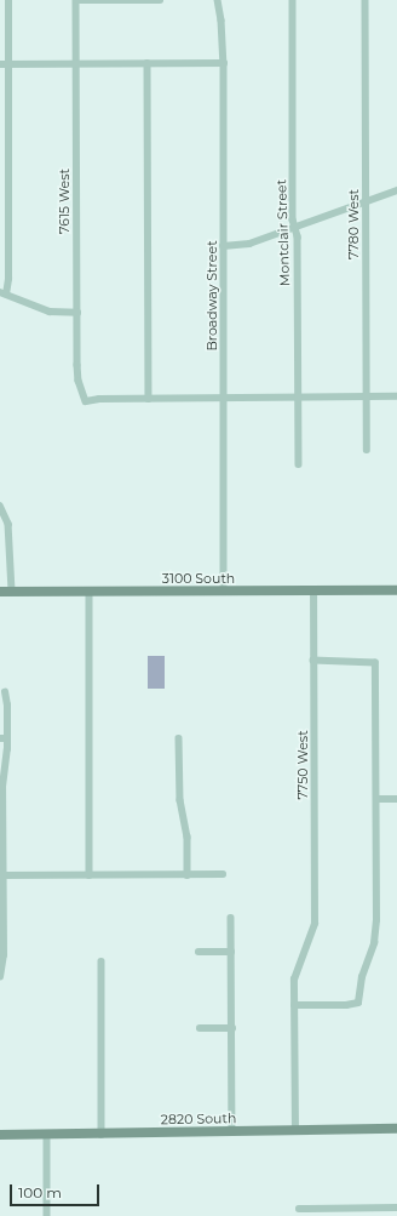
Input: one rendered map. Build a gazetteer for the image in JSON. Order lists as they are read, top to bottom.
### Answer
{
  "streets": {
    "street": [
      "7615 West",
      "7780 West",
      "Montclair Street",
      "Broadway Street",
      "3100 South",
      "7750 West",
      "2820 South"
    ]
  },
  "crossings": [
    ["Broadway Street", "3100 South"],
    ["3100 South", "7750 West"],
    ["7750 West", "2820 South"]
  ],
  "scale_bar": "100 m"
}
